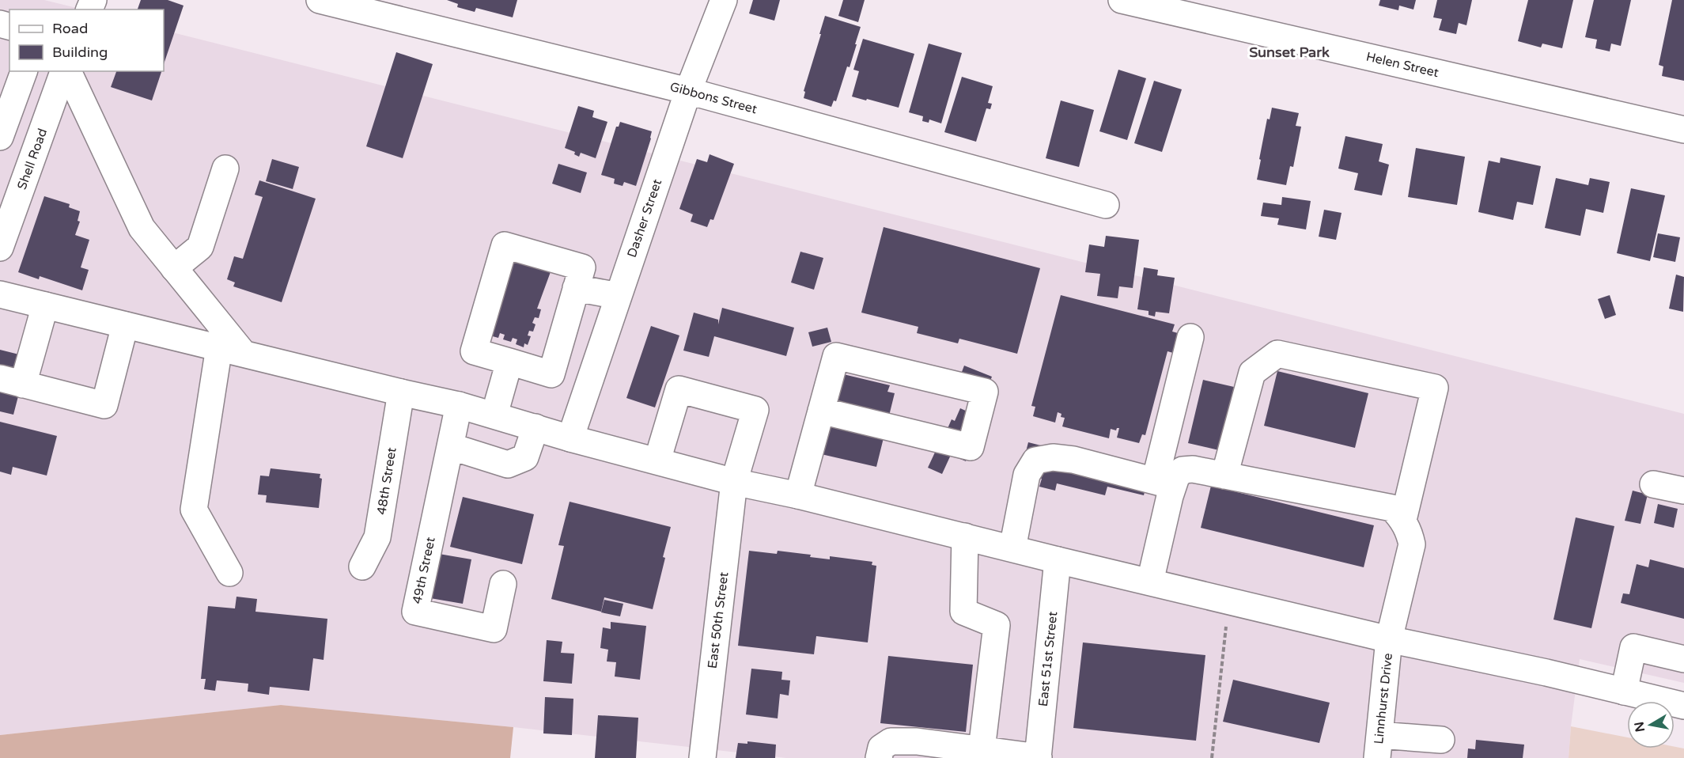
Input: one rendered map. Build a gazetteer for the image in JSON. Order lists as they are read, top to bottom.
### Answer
{
  "streets": {
    "street": [
      "Helen Street",
      "Gibbons Street",
      "Shell Road",
      "Dasher Street",
      "48th Street",
      "49th Street",
      "East 50th Street",
      "East 51st Street",
      "Linnhurst Drive"
    ]
  },
  "crossings": [
    ["Gibbons Street", "Dasher Street"]
  ],
  "districts": ["Sunset Park"],
  "legend": ["Road", "Building"],
  "north": "left"
}
